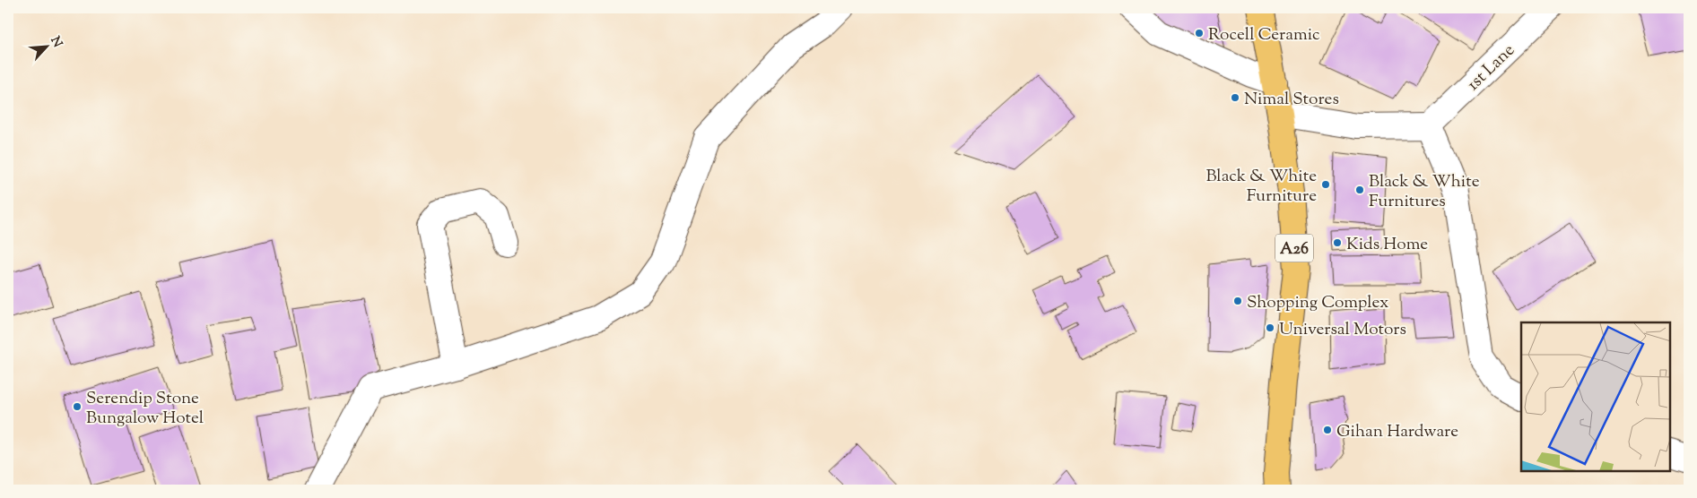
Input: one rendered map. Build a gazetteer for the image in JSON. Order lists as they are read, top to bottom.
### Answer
{
  "streets": {
    "highway": ["A26"],
    "street": ["1st Lane"]
  },
  "places": [
    "Rocell Ceramic",
    "Nimal Stores",
    "Black & White Furniture",
    "Black & White Furnitures",
    "Kids Home",
    "Shopping Complex",
    "Universal Motors",
    "Serendip Stone Bungalow Hotel",
    "Gihan Hardware"
  ],
  "north": "top right"
}
